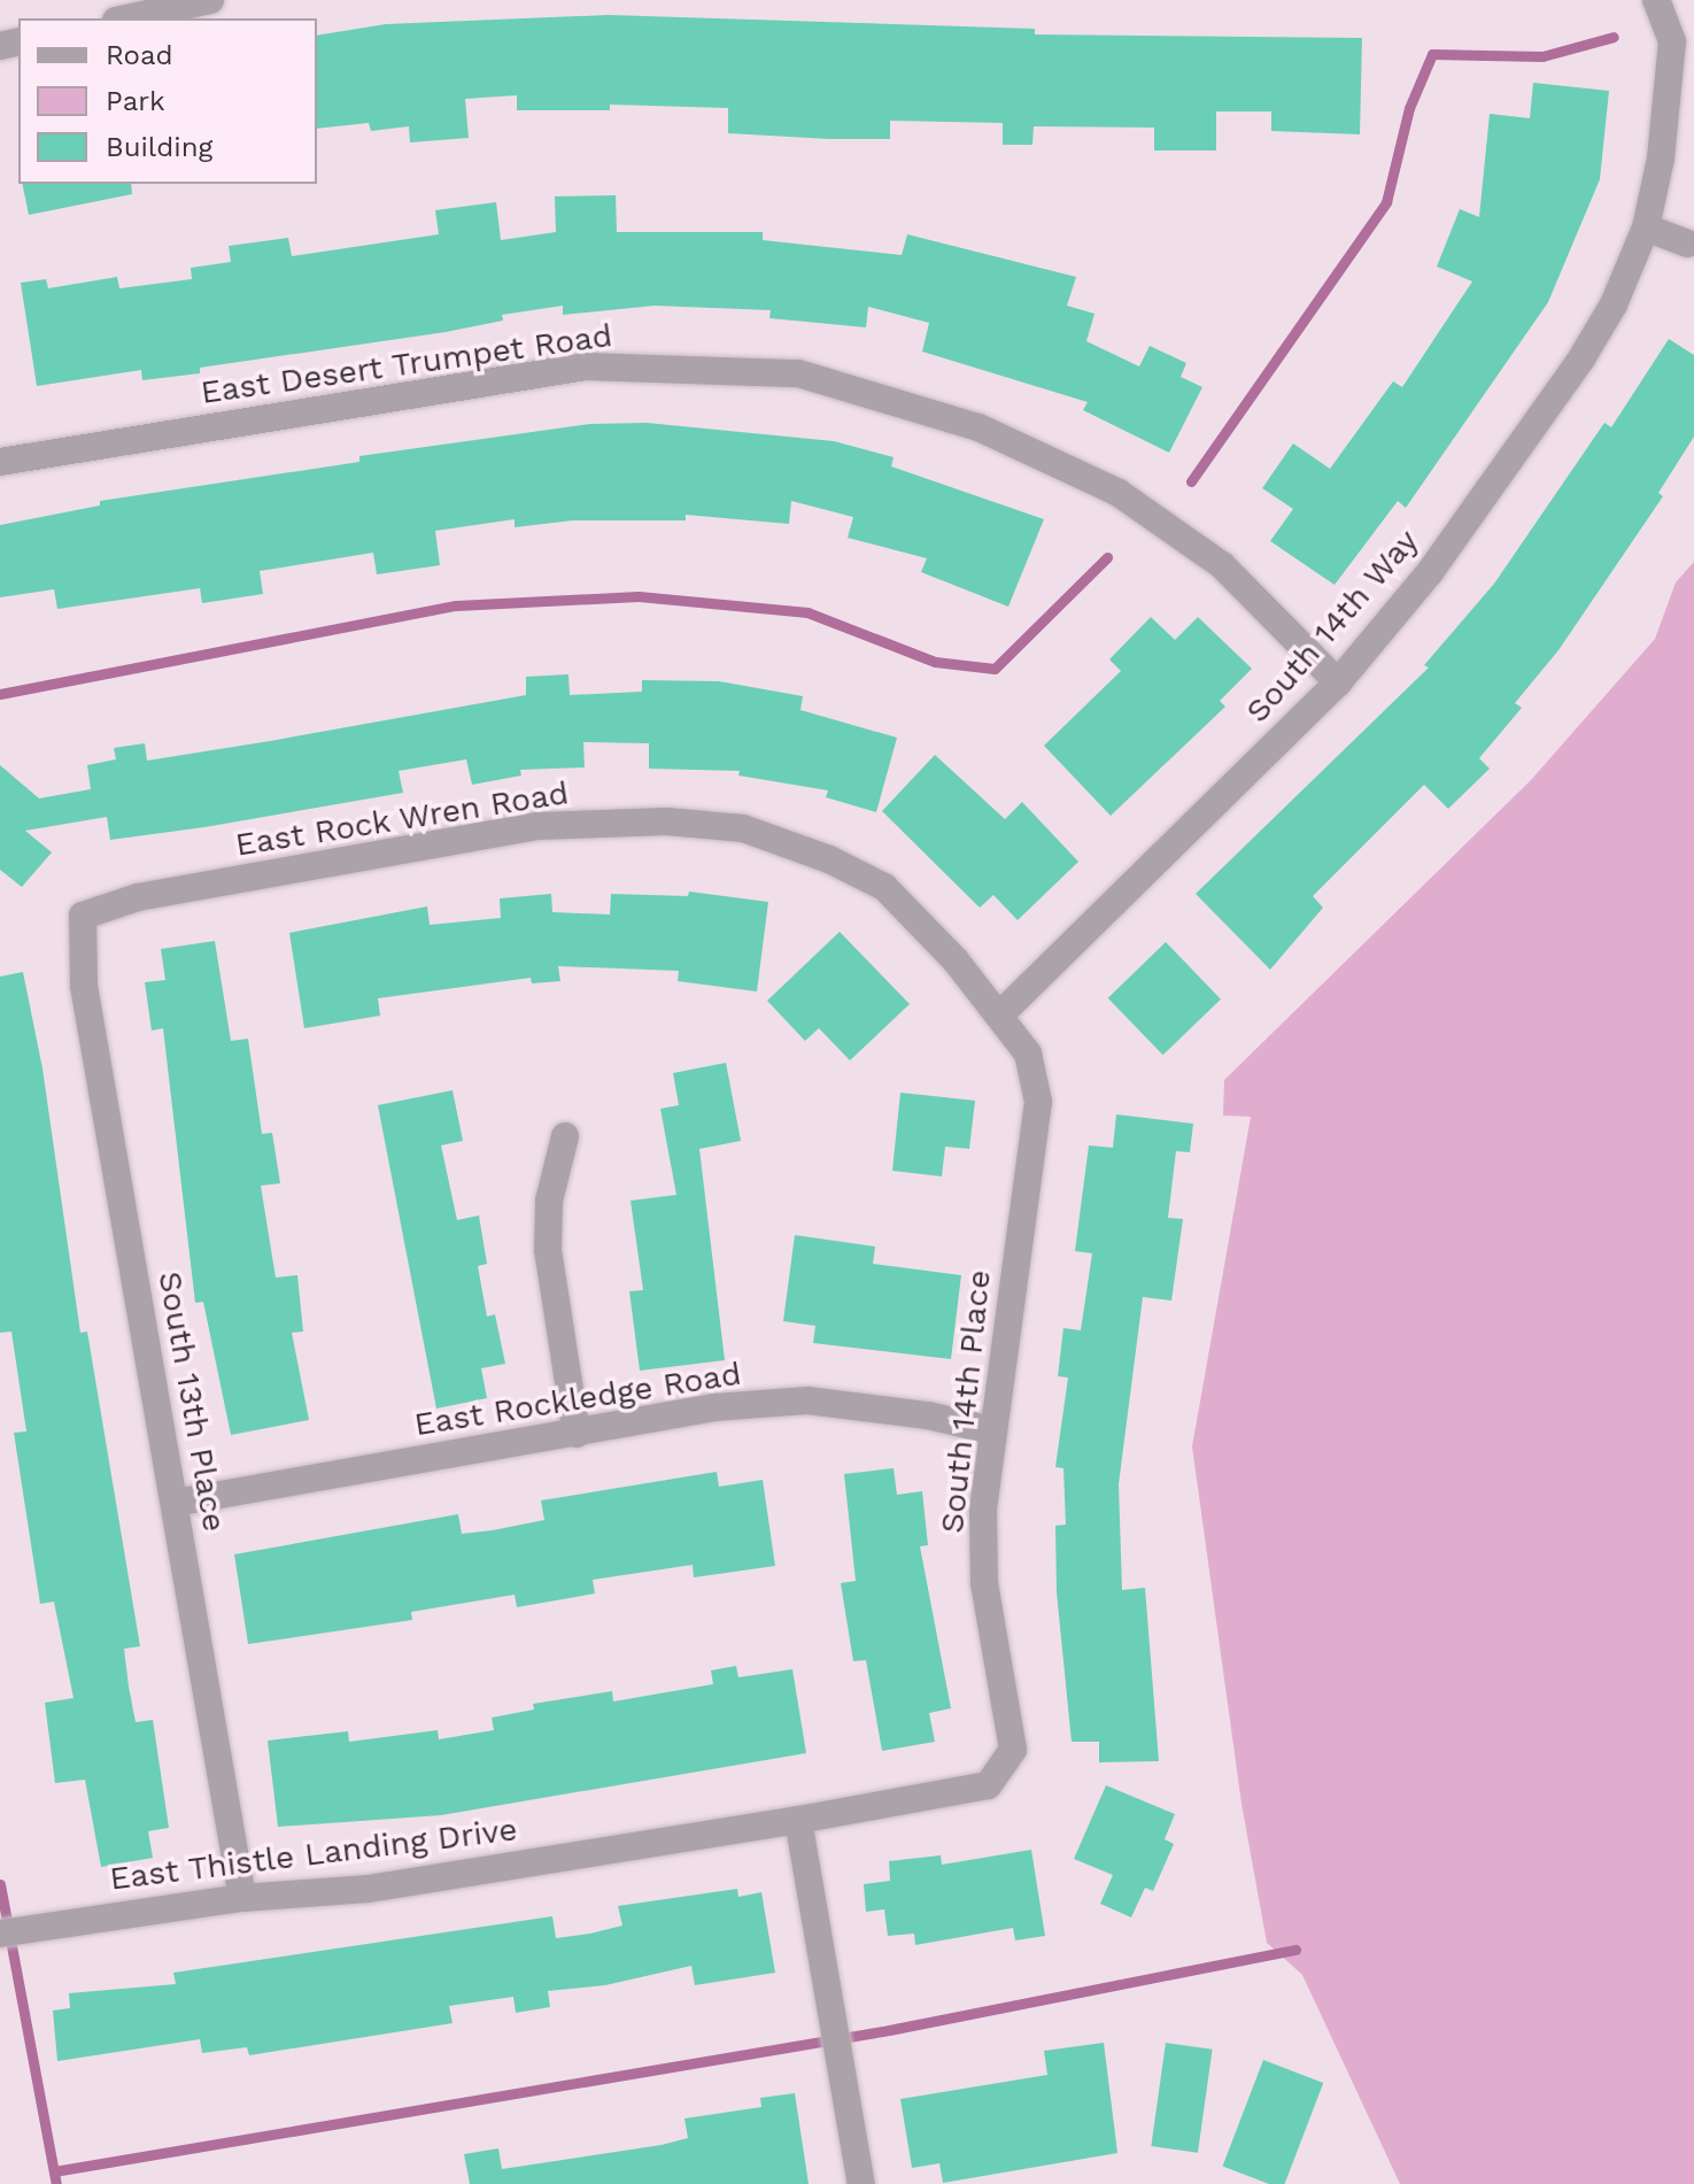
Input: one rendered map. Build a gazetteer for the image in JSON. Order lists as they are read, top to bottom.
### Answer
{
  "streets": {
    "street": [
      "East Desert Trumpet Road",
      "South 14th Way",
      "East Rock Wren Road",
      "East Rockledge Road",
      "South 13th Place",
      "South 14th Place",
      "East Thistle Landing Drive"
    ]
  },
  "crossings": [
    ["East Desert Trumpet Road", "South 14th Way"],
    ["South 14th Way", "East Rock Wren Road"],
    ["South 14th Way", "South 14th Place"],
    ["East Rock Wren Road", "South 13th Place"],
    ["East Rock Wren Road", "South 14th Place"],
    ["East Rockledge Road", "South 13th Place"],
    ["East Rockledge Road", "South 14th Place"],
    ["South 13th Place", "East Thistle Landing Drive"],
    ["South 14th Place", "East Thistle Landing Drive"]
  ],
  "legend": ["Road", "Park", "Building"]
}
